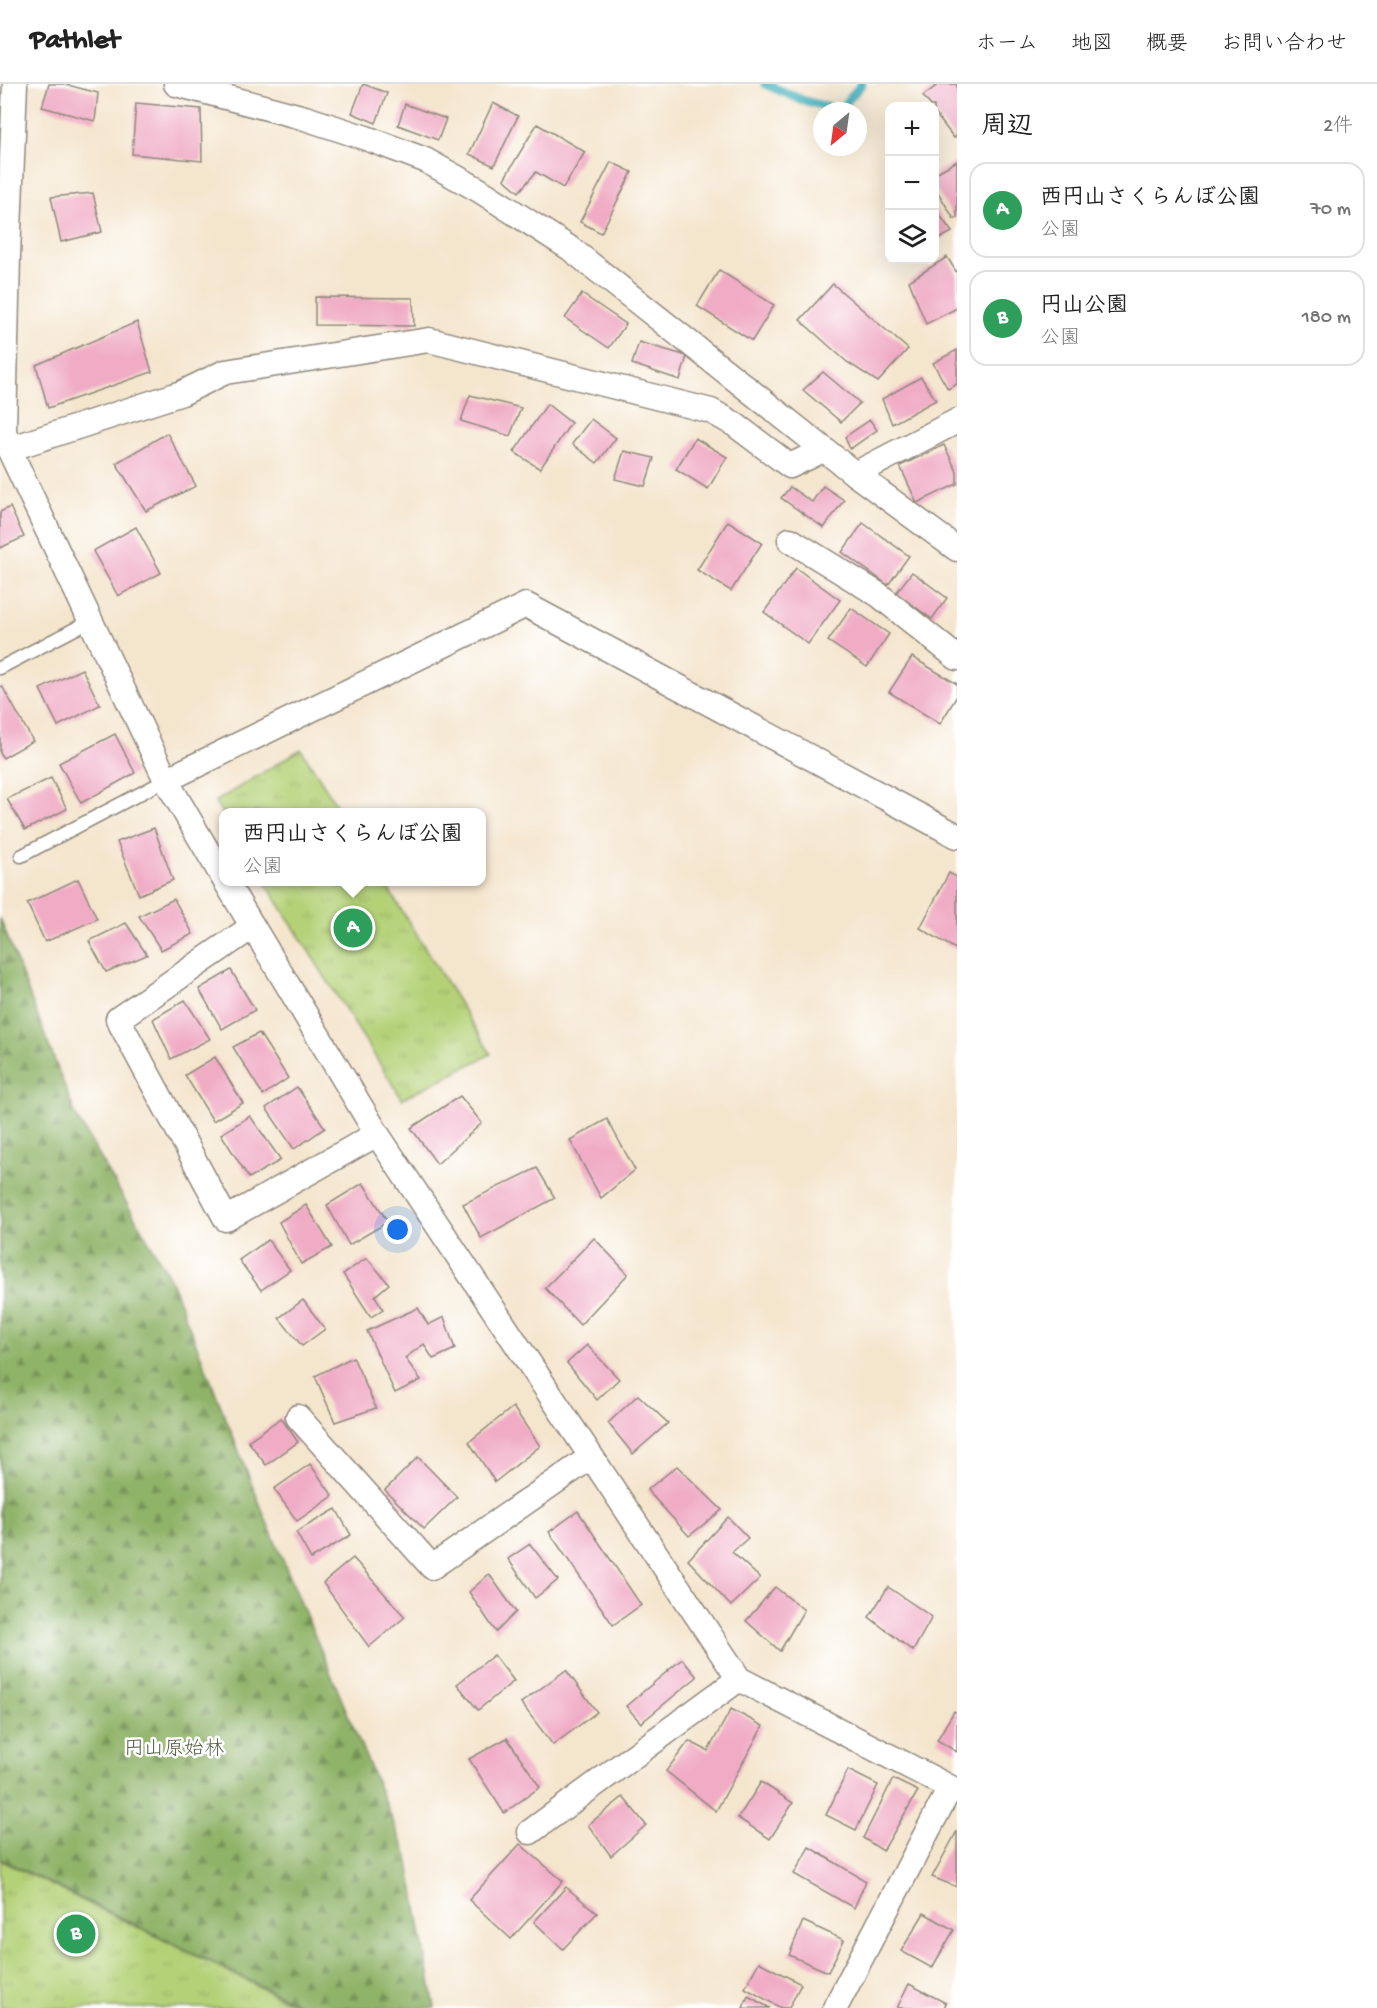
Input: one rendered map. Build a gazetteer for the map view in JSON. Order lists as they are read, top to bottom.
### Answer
{
  "parks": ["円山原始林"],
  "north": "bottom left",
  "page": {
    "header": "Pathlet",
    "nav": [
      "ホーム",
      "地図",
      "概要",
      "お問い合わせ"
    ],
    "heading": ["周辺", "2件"],
    "map_buttons": ["+", "−"],
    "list": [
      {
        "mark": "A",
        "name": "西円山さくらんぼ公園",
        "note": "公園",
        "value": "70 m"
      },
      {
        "mark": "B",
        "name": "円山公園",
        "note": "公園",
        "value": "180 m"
      }
    ],
    "popup": ["西円山さくらんぼ公園", "公園"],
    "pins": ["A", "B"]
  }
}
